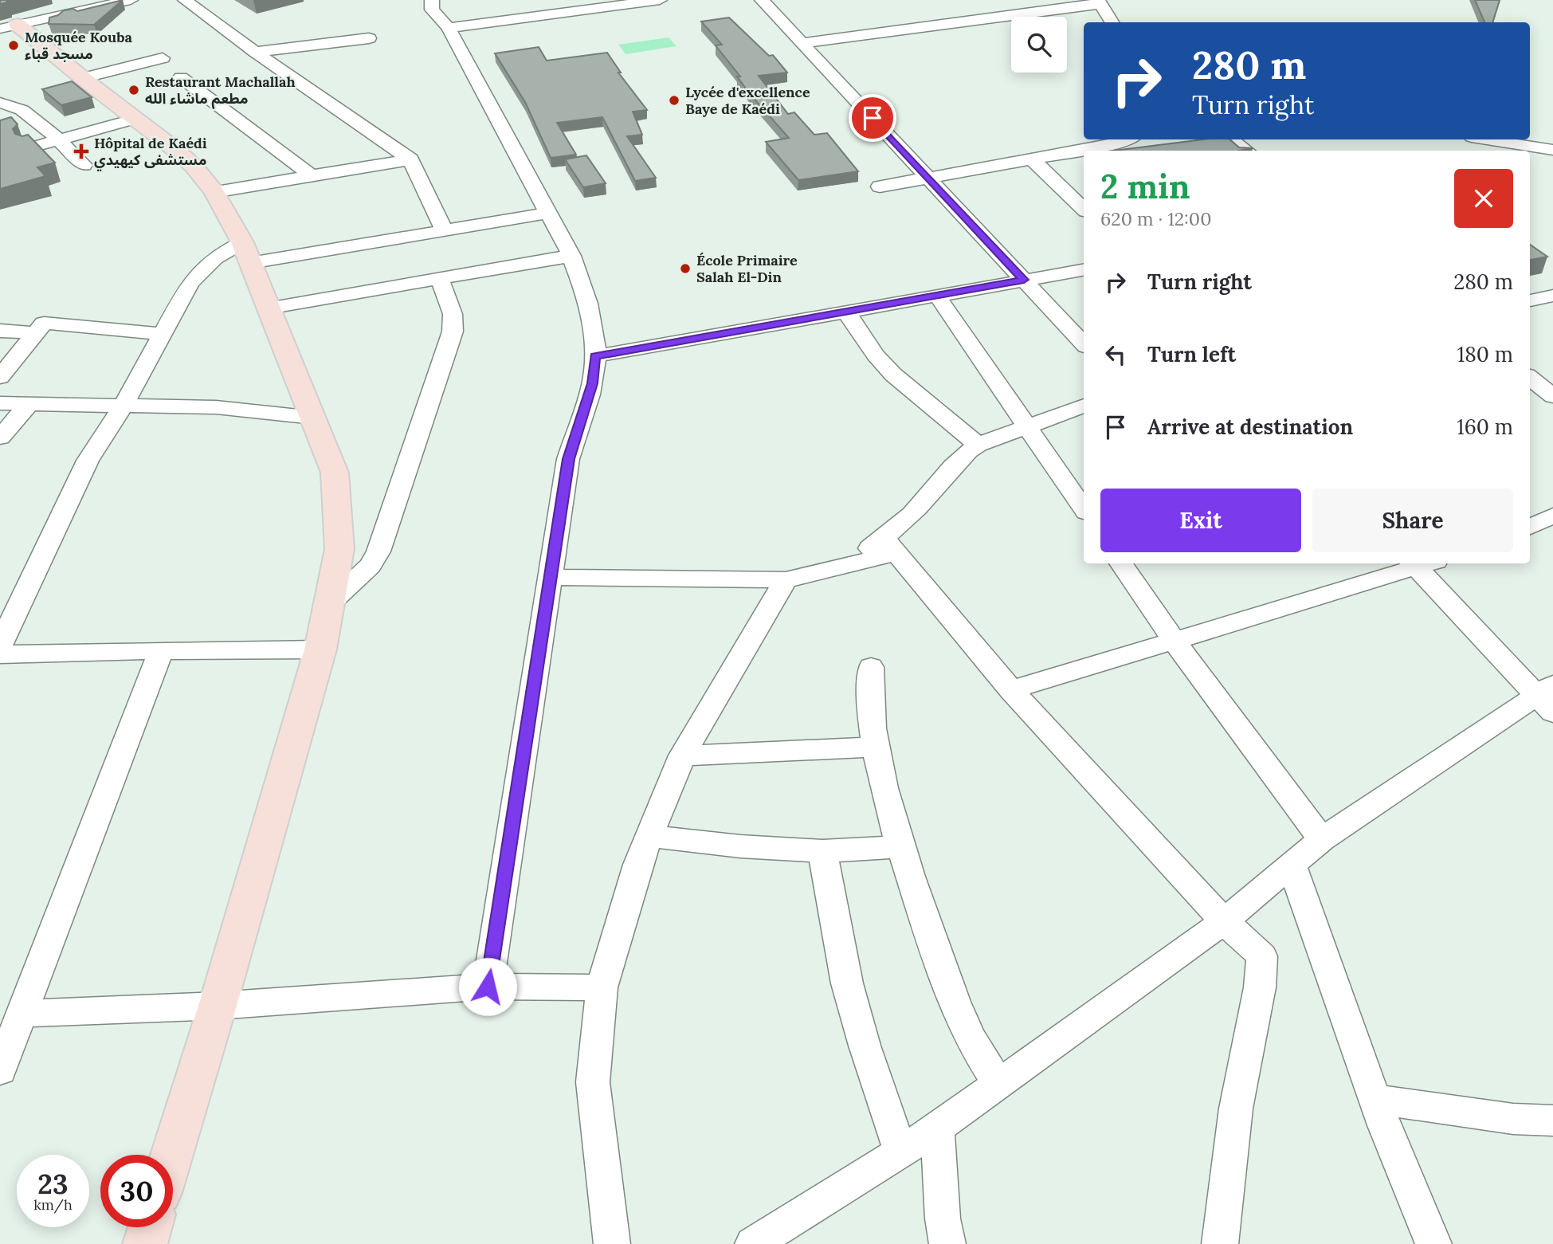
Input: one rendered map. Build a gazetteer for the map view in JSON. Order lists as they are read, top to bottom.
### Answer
{
  "places": {
    "other": [
      "Mosquée Kouba مسجد قباء",
      "Restaurant Machallah مطعم ماشاء الله",
      "Lycée d'excellence Baye de Kaédi",
      "École Primaire Salah El-Din"
    ],
    "health": ["Hôpital de Kaédi مستشفى كيهيدي"]
  },
  "page": {
    "turn": ["280 m", "Turn right"],
    "heading": ["2 min", "620 m · 12:00"],
    "list": [
      {
        "name": "Turn right",
        "value": "280 m"
      },
      {
        "name": "Turn left",
        "value": "180 m"
      },
      {
        "name": "Arrive at destination",
        "value": "160 m"
      }
    ],
    "buttons": ["Exit", "Share"],
    "speed": "23 km/h",
    "limit": "30"
  }
}
